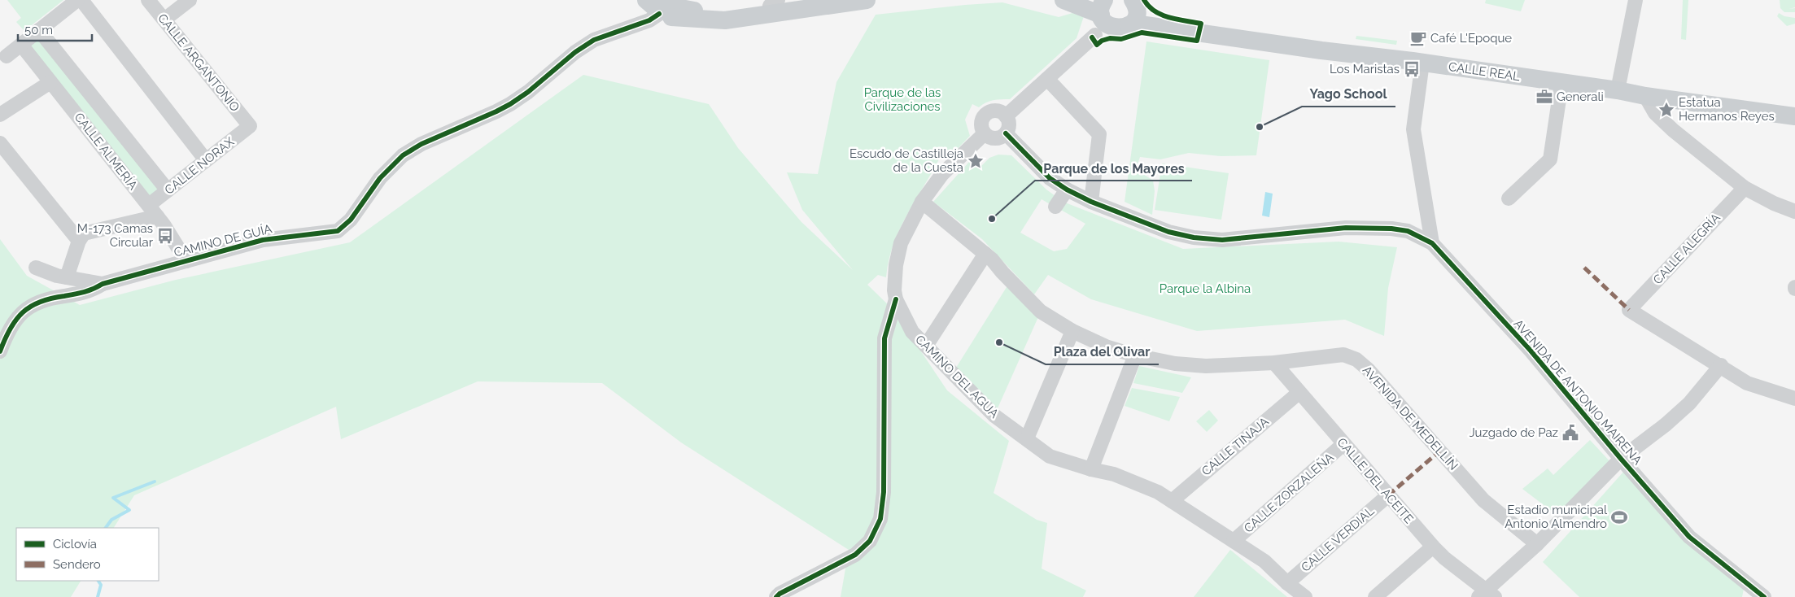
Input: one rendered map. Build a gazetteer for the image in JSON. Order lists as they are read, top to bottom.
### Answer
{
  "streets": {
    "main road": ["CALLE REAL"],
    "street": [
      "CALLE ARGANTONIO",
      "CALLE ALMERÍA",
      "CALLE NORAX",
      "CAMINO DE GUÍA",
      "CALLE ALEGRÍA",
      "CAMINO DEL AGUA",
      "AVENIDA DE ANTONIO MAIRENA",
      "AVENIDA DE MEDELLÍN",
      "CALLE TINAJA",
      "CALLE DEL ACEITE",
      "CALLE ZORZALEÑA",
      "CALLE VERDIAL"
    ]
  },
  "crossings": [
    ["CALLE ARGANTONIO", "CALLE NORAX"],
    ["CALLE ALMERÍA", "CALLE NORAX"],
    ["CALLE ALMERÍA", "CAMINO DE GUÍA"],
    ["CAMINO DEL AGUA", "AVENIDA DE ANTONIO MAIRENA"],
    ["CAMINO DEL AGUA", "AVENIDA DE MEDELLÍN"],
    ["CAMINO DEL AGUA", "CALLE TINAJA"],
    ["CAMINO DEL AGUA", "CALLE ZORZALEÑA"],
    ["CAMINO DEL AGUA", "CALLE VERDIAL"],
    ["AVENIDA DE MEDELLÍN", "CALLE DEL ACEITE"],
    ["CALLE TINAJA", "CALLE DEL ACEITE"],
    ["CALLE DEL ACEITE", "CALLE ZORZALEÑA"],
    ["CALLE DEL ACEITE", "CALLE VERDIAL"]
  ],
  "parks": ["Parque de las Civilizaciones", "Parque la Albina"],
  "places": {
    "cafe": ["Café L'Epoque"],
    "bus stop": ["Los Maristas", "M-173 Camas Circular"],
    "office": ["Generali"],
    "place": ["Estatua Hermanos Reyes", "Escudo de Castilleja de la Cuesta"],
    "other": ["Yago School", "Parque de los Mayores", "Plaza del Olivar"],
    "public building": ["Juzgado de Paz"],
    "sports": ["Estadio municipal Antonio Almendro"]
  },
  "legend": ["Ciclovía", "Sendero"],
  "scale_bar": "50 m"
}
